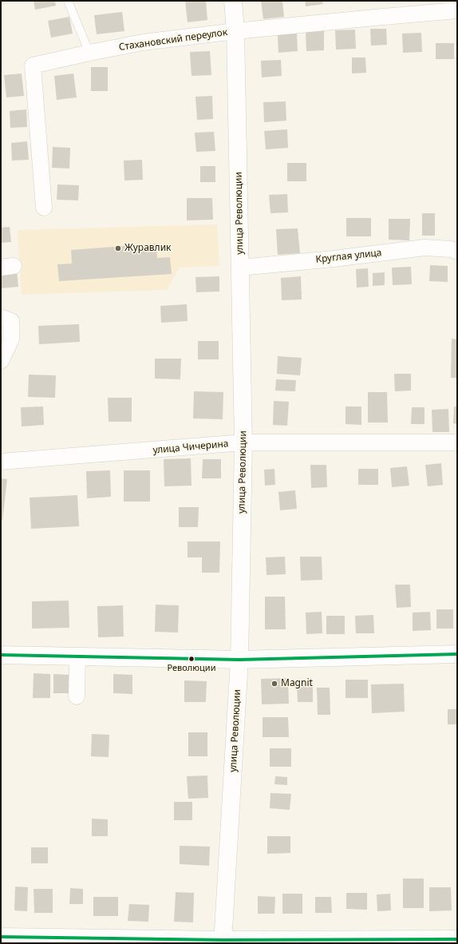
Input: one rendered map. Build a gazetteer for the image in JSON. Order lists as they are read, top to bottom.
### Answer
{
  "streets": {
    "street": [
      "Стахановский переулок",
      "улица Революции",
      "Круглая улица",
      "улица Чичерина"
    ]
  },
  "crossings": [
    ["Стахановский переулок", "улица Революции"],
    ["улица Революции", "Круглая улица"],
    ["улица Революции", "улица Чичерина"]
  ],
  "places": ["Журавлик", "Революции", "Magnit"]
}
